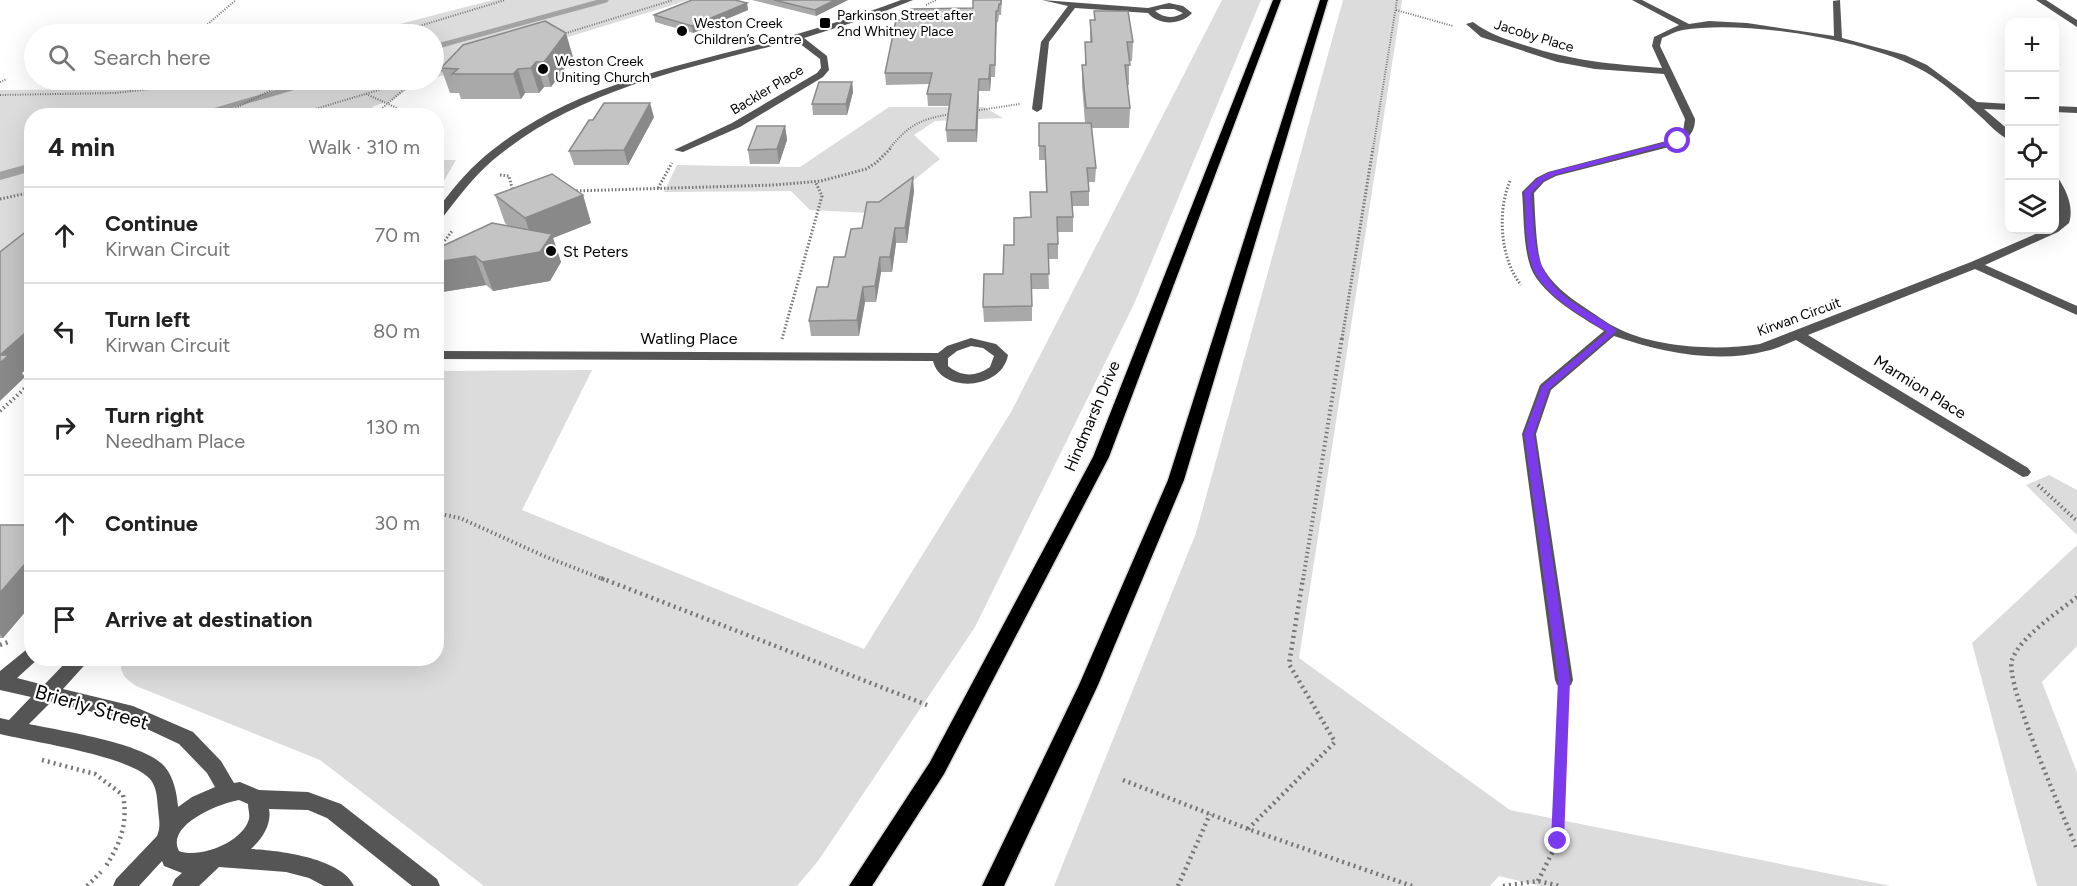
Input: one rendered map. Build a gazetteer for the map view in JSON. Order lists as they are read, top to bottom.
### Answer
{
  "streets": {
    "main road": ["Hindmarsh Drive"],
    "street": [
      "Jacoby Place",
      "Backler Place",
      "Kirwan Circuit",
      "Watling Place",
      "Marmion Place",
      "Brierly Street"
    ]
  },
  "crossings": [
    ["Jacoby Place", "Kirwan Circuit"],
    ["Kirwan Circuit", "Marmion Place"]
  ],
  "places": {
    "transit": ["Parkinson Street after 2nd Whitney Place"],
    "other": ["Weston Creek Children’s Centre", "Weston Creek Uniting Church", "St Peters"]
  },
  "page": {
    "map_buttons": ["+", "−"],
    "search": "Search here",
    "heading": ["4 min", "Walk · 310 m"],
    "list": [
      ["Continue", "Kirwan Circuit", "70 m"],
      ["Turn left", "Kirwan Circuit", "80 m"],
      ["Turn right", "Needham Place", "130 m"],
      ["Continue", "30 m"],
      "Arrive at destination"
    ]
  }
}
